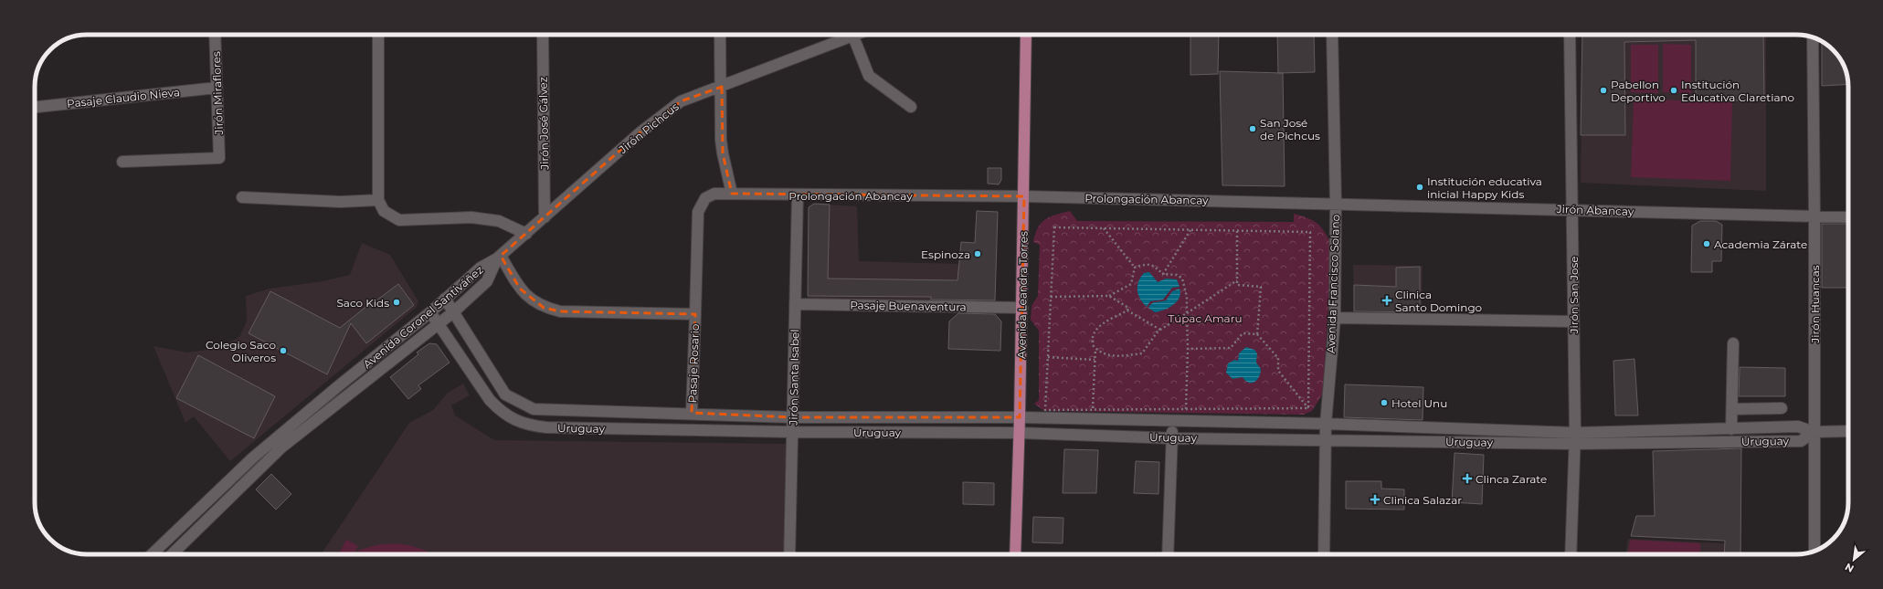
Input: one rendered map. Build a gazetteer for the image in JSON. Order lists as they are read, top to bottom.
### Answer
{
  "streets": {
    "main road": ["Avenida Leandra Torres"],
    "street": [
      "Jirón Miraflores",
      "Pasaje Claudio Nieva",
      "Jirón José Gálvez",
      "Jirón Pichcus",
      "Prolongación Abancay",
      "Jirón Abancay",
      "Avenida Francisco Solano",
      "Jirón San Jose",
      "Jirón Huancas",
      "Pasaje Buenaventura",
      "Avenida Coronel Santiváñez",
      "Pasaje Rosario",
      "Jirón Santa Isabel",
      "Uruguay"
    ]
  },
  "crossings": [
    ["Jirón Miraflores", "Pasaje Claudio Nieva"],
    ["Jirón José Gálvez", "Jirón Pichcus"],
    ["Jirón Pichcus", "Avenida Coronel Santiváñez"],
    ["Prolongación Abancay", "Jirón Abancay"],
    ["Prolongación Abancay", "Avenida Francisco Solano"],
    ["Prolongación Abancay", "Avenida Leandra Torres"],
    ["Prolongación Abancay", "Pasaje Rosario"],
    ["Prolongación Abancay", "Jirón Santa Isabel"],
    ["Jirón Abancay", "Avenida Francisco Solano"],
    ["Jirón Abancay", "Jirón San Jose"],
    ["Jirón Abancay", "Jirón Huancas"],
    ["Avenida Francisco Solano", "Uruguay"],
    ["Avenida Leandra Torres", "Pasaje Buenaventura"],
    ["Avenida Leandra Torres", "Uruguay"],
    ["Jirón San Jose", "Uruguay"],
    ["Jirón Huancas", "Uruguay"],
    ["Pasaje Buenaventura", "Jirón Santa Isabel"],
    ["Avenida Coronel Santiváñez", "Uruguay"],
    ["Pasaje Rosario", "Uruguay"],
    ["Jirón Santa Isabel", "Uruguay"]
  ],
  "parks": ["Túpac Amaru"],
  "places": {
    "other": [
      "Pabellon Deportivo",
      "Institución Educativa Claretiano",
      "San José de Pichcus",
      "Institución educativa inicial Happy Kids",
      "Academia Zárate",
      "Espinoza",
      "Saco Kids",
      "Colegio Saco Oliveros",
      "Hotel Unu"
    ],
    "health": ["Clinica Santo Domingo", "Clinca Zarate", "Clinica Salazar"]
  },
  "north": "bottom left"
}
